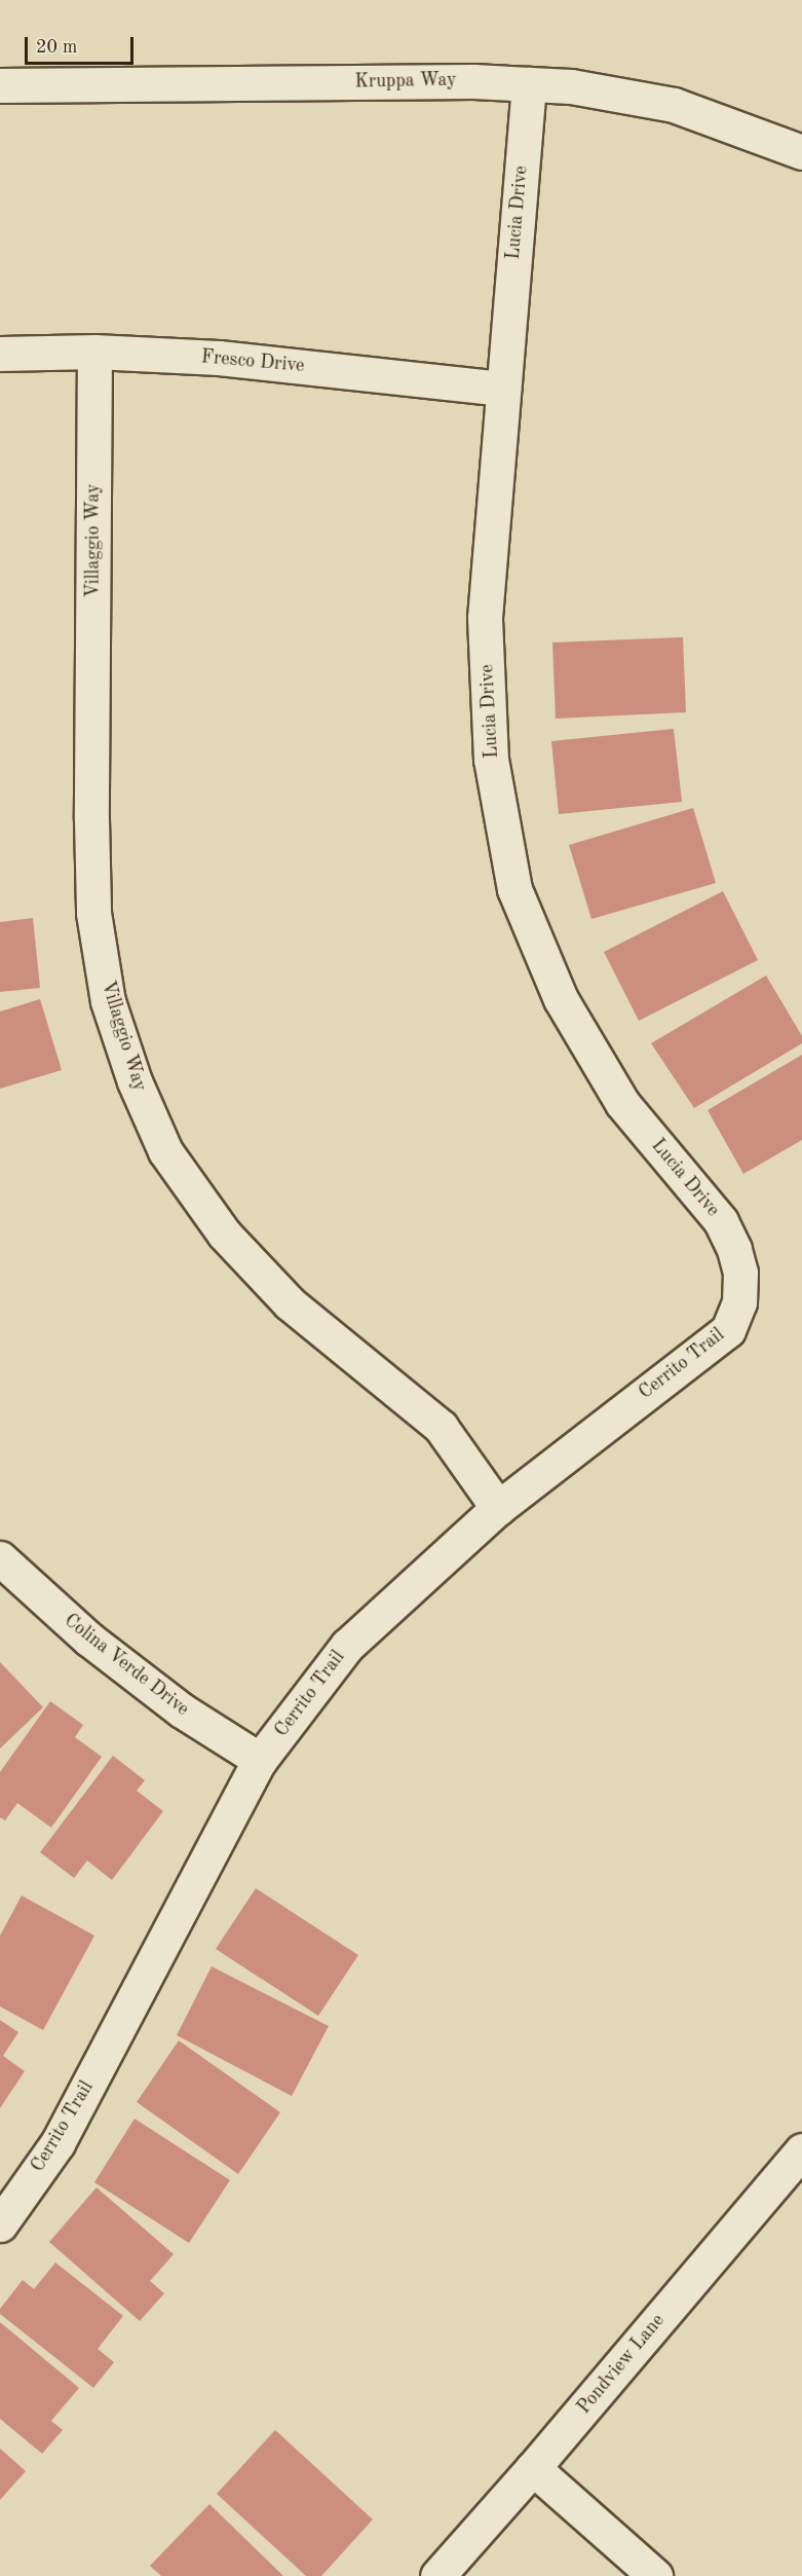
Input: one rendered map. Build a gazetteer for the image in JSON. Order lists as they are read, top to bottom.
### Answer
{
  "streets": {
    "street": [
      "Kruppa Way",
      "Lucia Drive",
      "Fresco Drive",
      "Villaggio Way",
      "Cerrito Trail",
      "Colina Verde Drive",
      "Pondview Lane"
    ]
  },
  "crossings": [
    ["Kruppa Way", "Lucia Drive"],
    ["Lucia Drive", "Fresco Drive"],
    ["Lucia Drive", "Cerrito Trail"],
    ["Fresco Drive", "Villaggio Way"],
    ["Villaggio Way", "Cerrito Trail"],
    ["Cerrito Trail", "Colina Verde Drive"]
  ],
  "scale_bar": "20 m"
}
